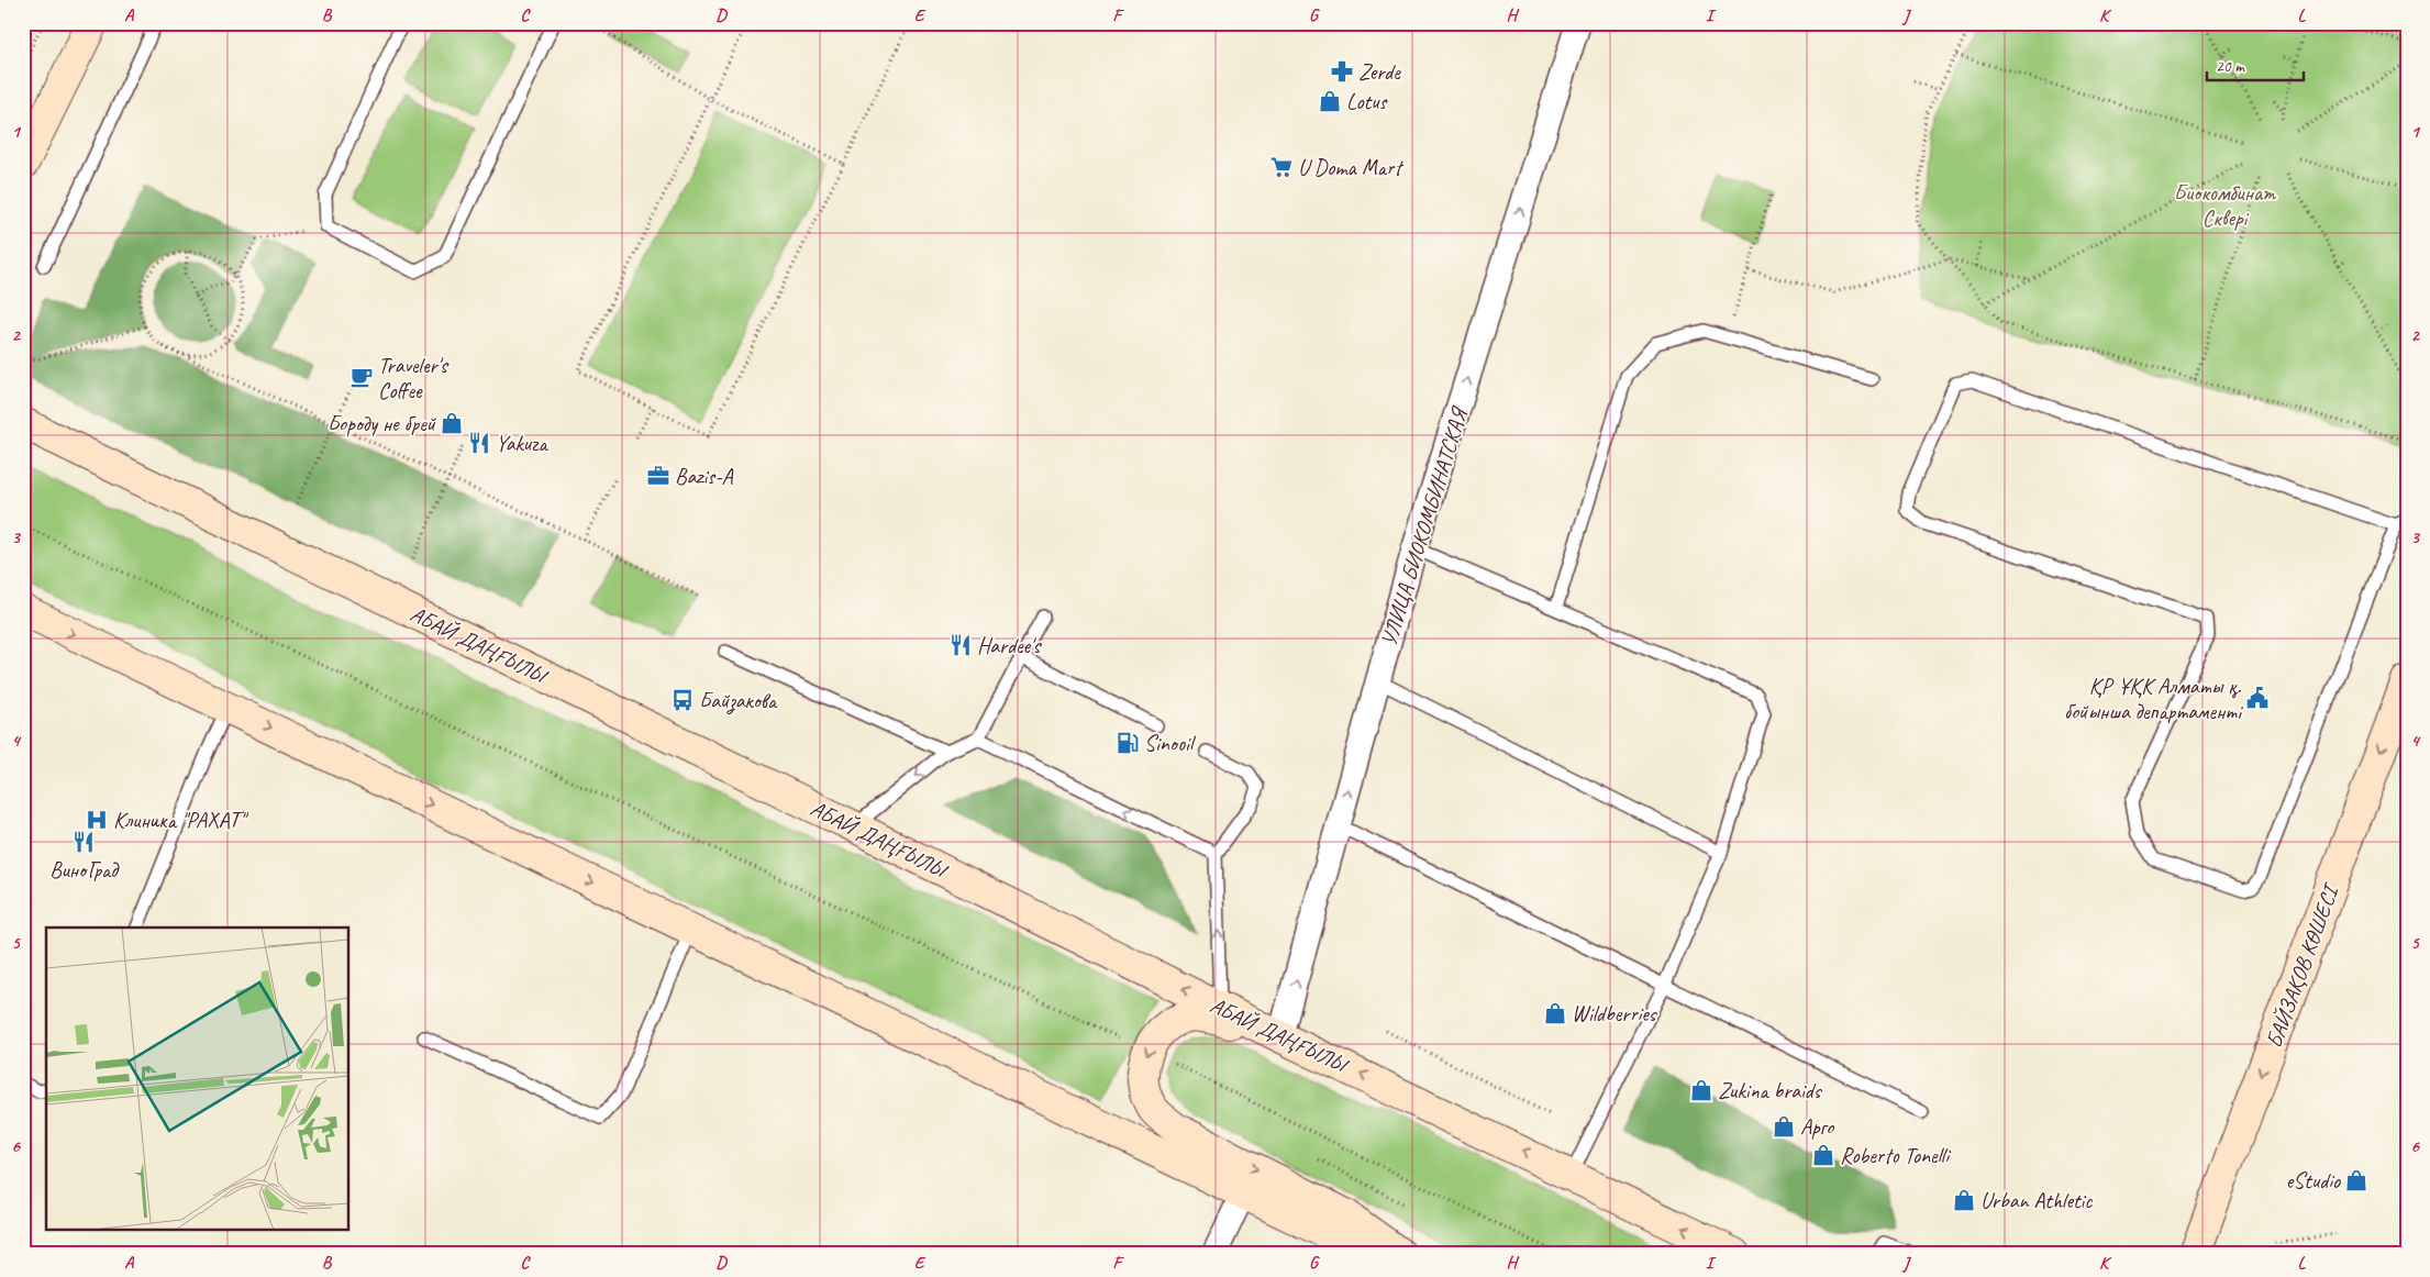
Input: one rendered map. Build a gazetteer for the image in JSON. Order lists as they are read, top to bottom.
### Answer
{
  "streets": {
    "main road": ["АБАЙ ДАҢҒЫЛЫ", "БАЙЗАҚОВ КӨШЕСІ"],
    "street": ["УЛИЦА БИОКОМБИНАТСКАЯ"]
  },
  "crossings": [
    ["УЛИЦА БИОКОМБИНАТСКАЯ", "АБАЙ ДАҢҒЫЛЫ"]
  ],
  "one_way": ["УЛИЦА БИОКОМБИНАТСКАЯ", "БАЙЗАҚОВ КӨШЕСІ"],
  "parks": ["Биокомбинат Сквері"],
  "places": {
    "pharmacy": ["Zerde"],
    "shop": [
      "Lotus",
      "Бороду не брей",
      "Wildberries",
      "Zukina braids",
      "Арго",
      "Roberto Tonelli",
      "eStudio",
      "Urban Athletic"
    ],
    "supermarket": ["U Doma Mart"],
    "cafe": ["Traveler's Coffee"],
    "restaurant": ["Yakuza", "Hardee's", "ВиноГрад"],
    "office": ["Bazis-A"],
    "public building": ["ҚР ҰҚК Алматы қ. бойынша департаменті"],
    "bus stop": ["Байзакова"],
    "fuel station": ["Sinooil"],
    "hospital": ["Клиника \"РАХАТ\""]
  },
  "scale_bar": "20 m",
  "grid": {
    "columns": [
      "A",
      "B",
      "C",
      "D",
      "E",
      "F",
      "G",
      "H",
      "I",
      "J",
      "K",
      "L"
    ],
    "rows": [
      "1",
      "2",
      "3",
      "4",
      "5",
      "6"
    ]
  }
}
